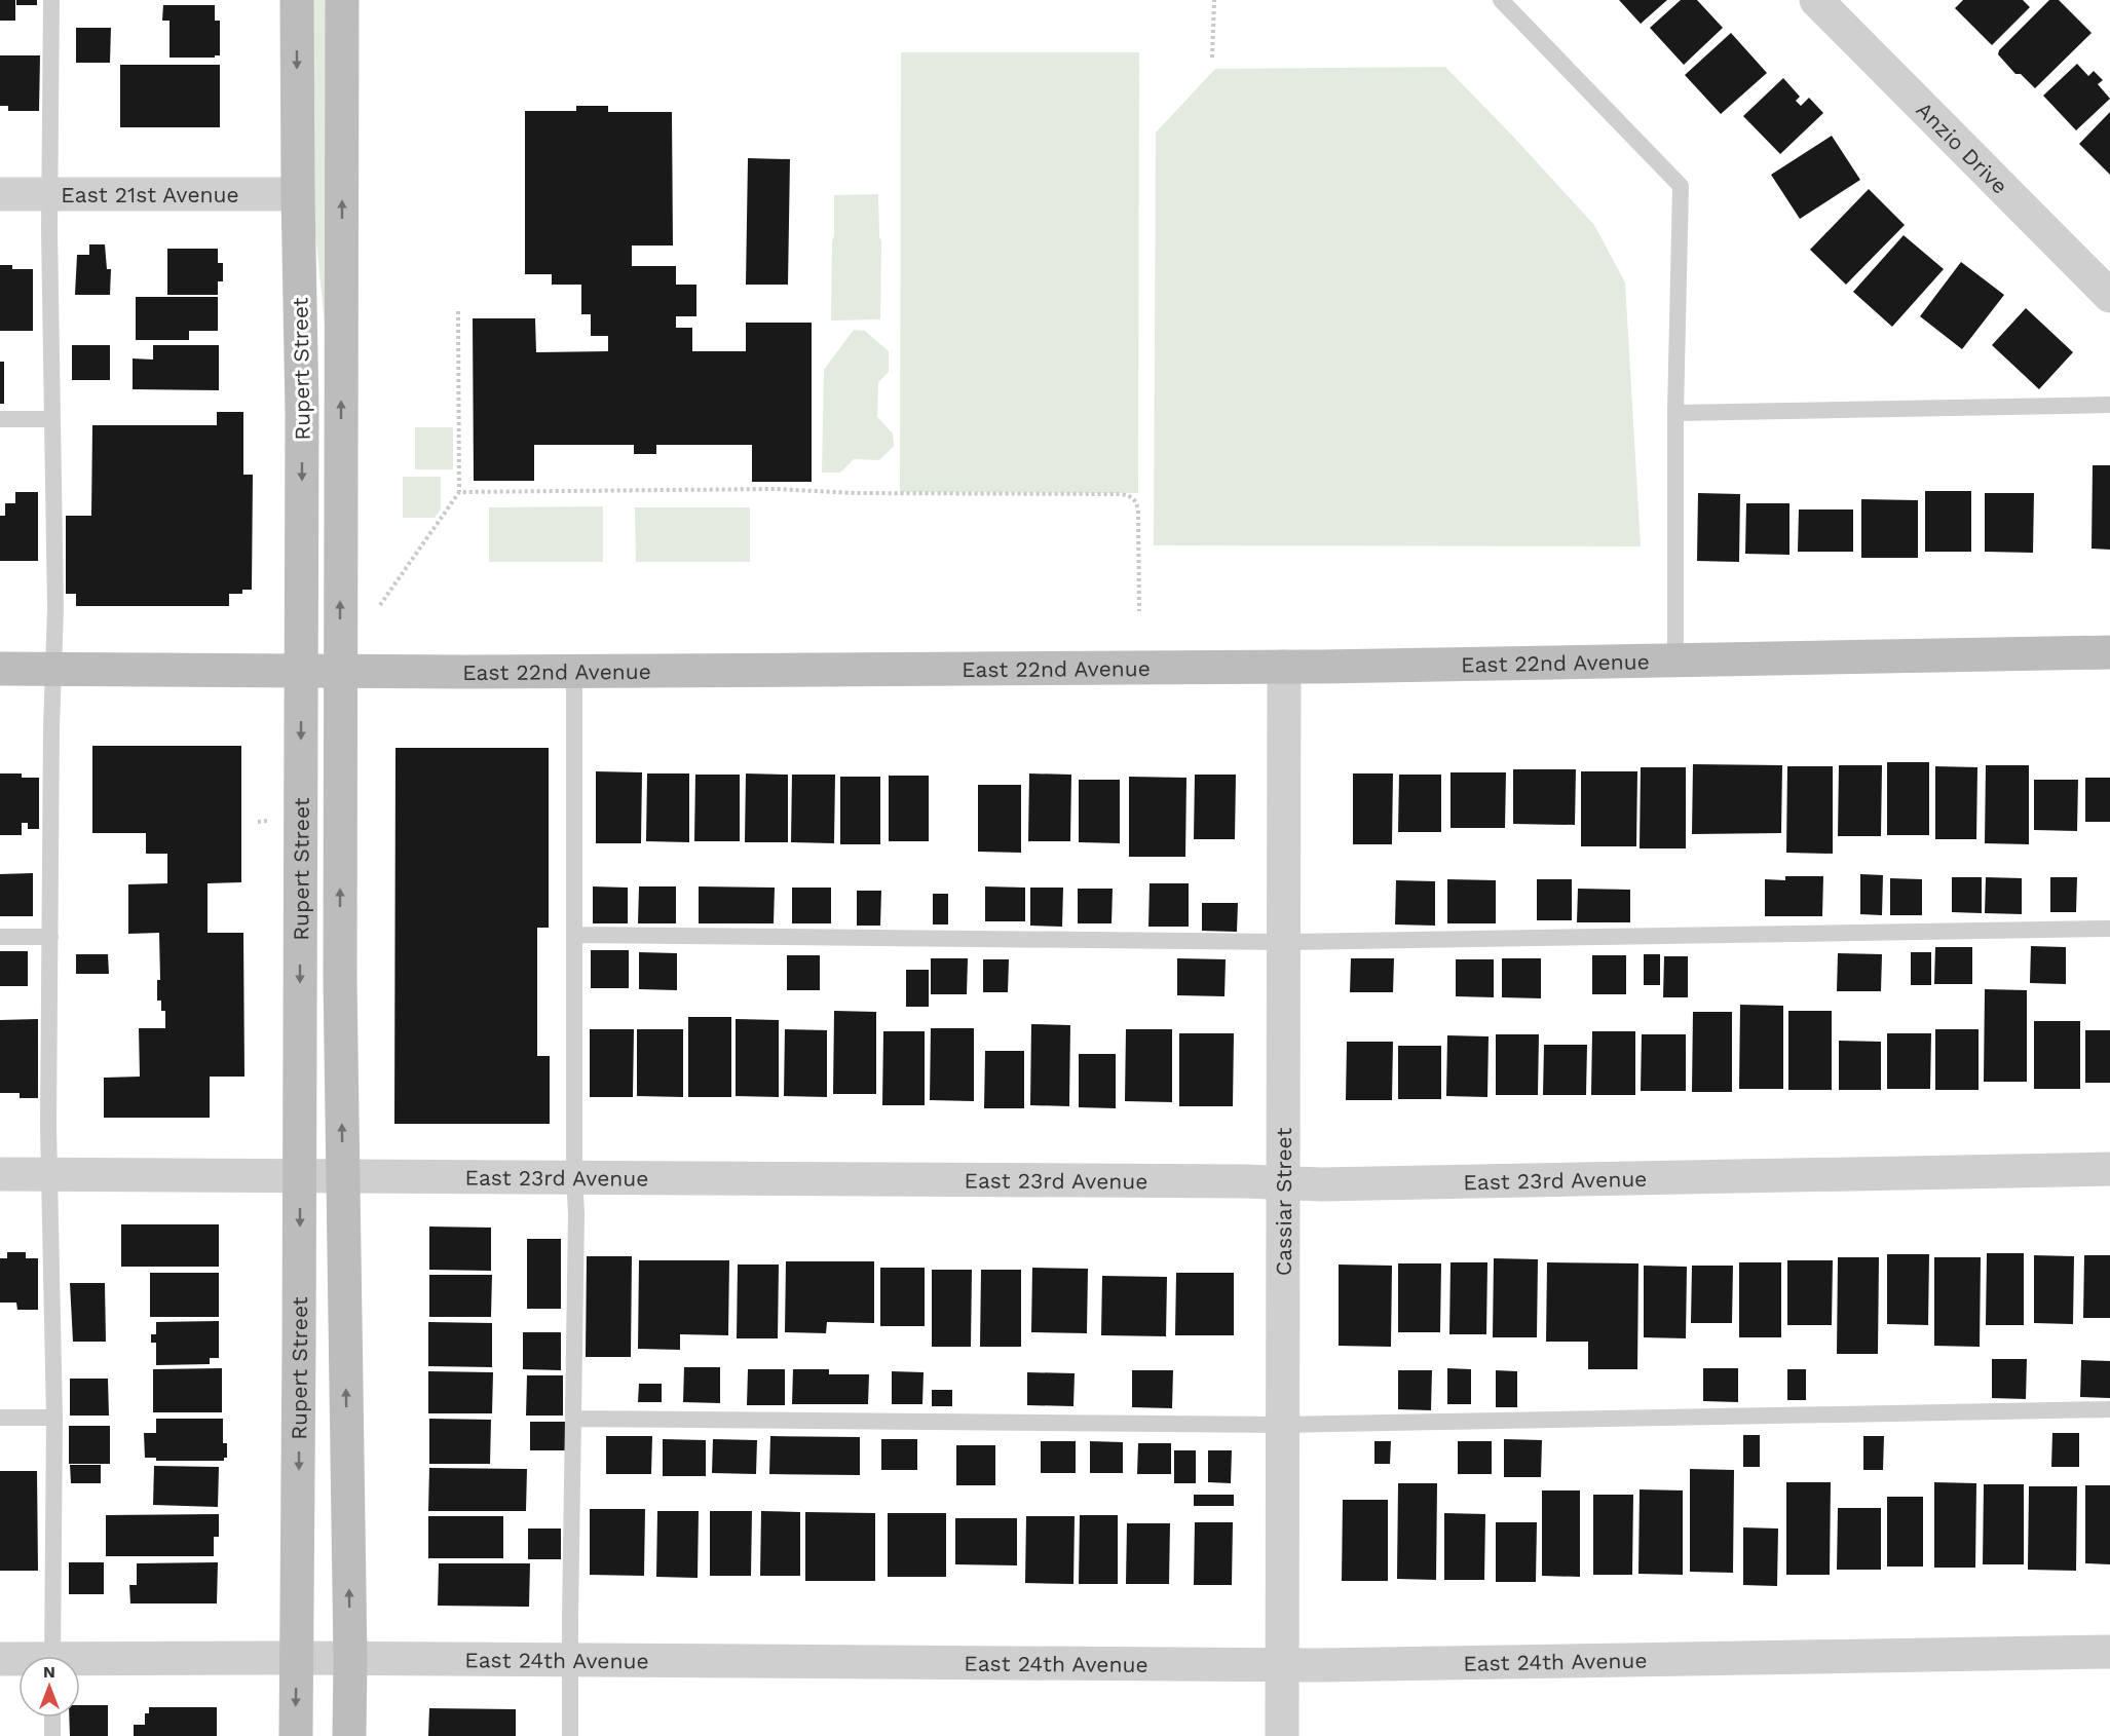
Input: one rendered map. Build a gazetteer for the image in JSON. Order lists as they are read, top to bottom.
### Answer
{
  "streets": {
    "street": [
      "Anzio Drive",
      "East 21st Avenue",
      "Rupert Street",
      "East 22nd Avenue",
      "East 23rd Avenue",
      "Cassiar Street",
      "East 24th Avenue"
    ]
  },
  "crossings": [
    ["East 21st Avenue", "Rupert Street"],
    ["Rupert Street", "East 22nd Avenue"],
    ["Rupert Street", "East 23rd Avenue"],
    ["Rupert Street", "East 24th Avenue"],
    ["East 22nd Avenue", "Cassiar Street"],
    ["East 23rd Avenue", "Cassiar Street"],
    ["Cassiar Street", "East 24th Avenue"]
  ],
  "north": "top"
}
